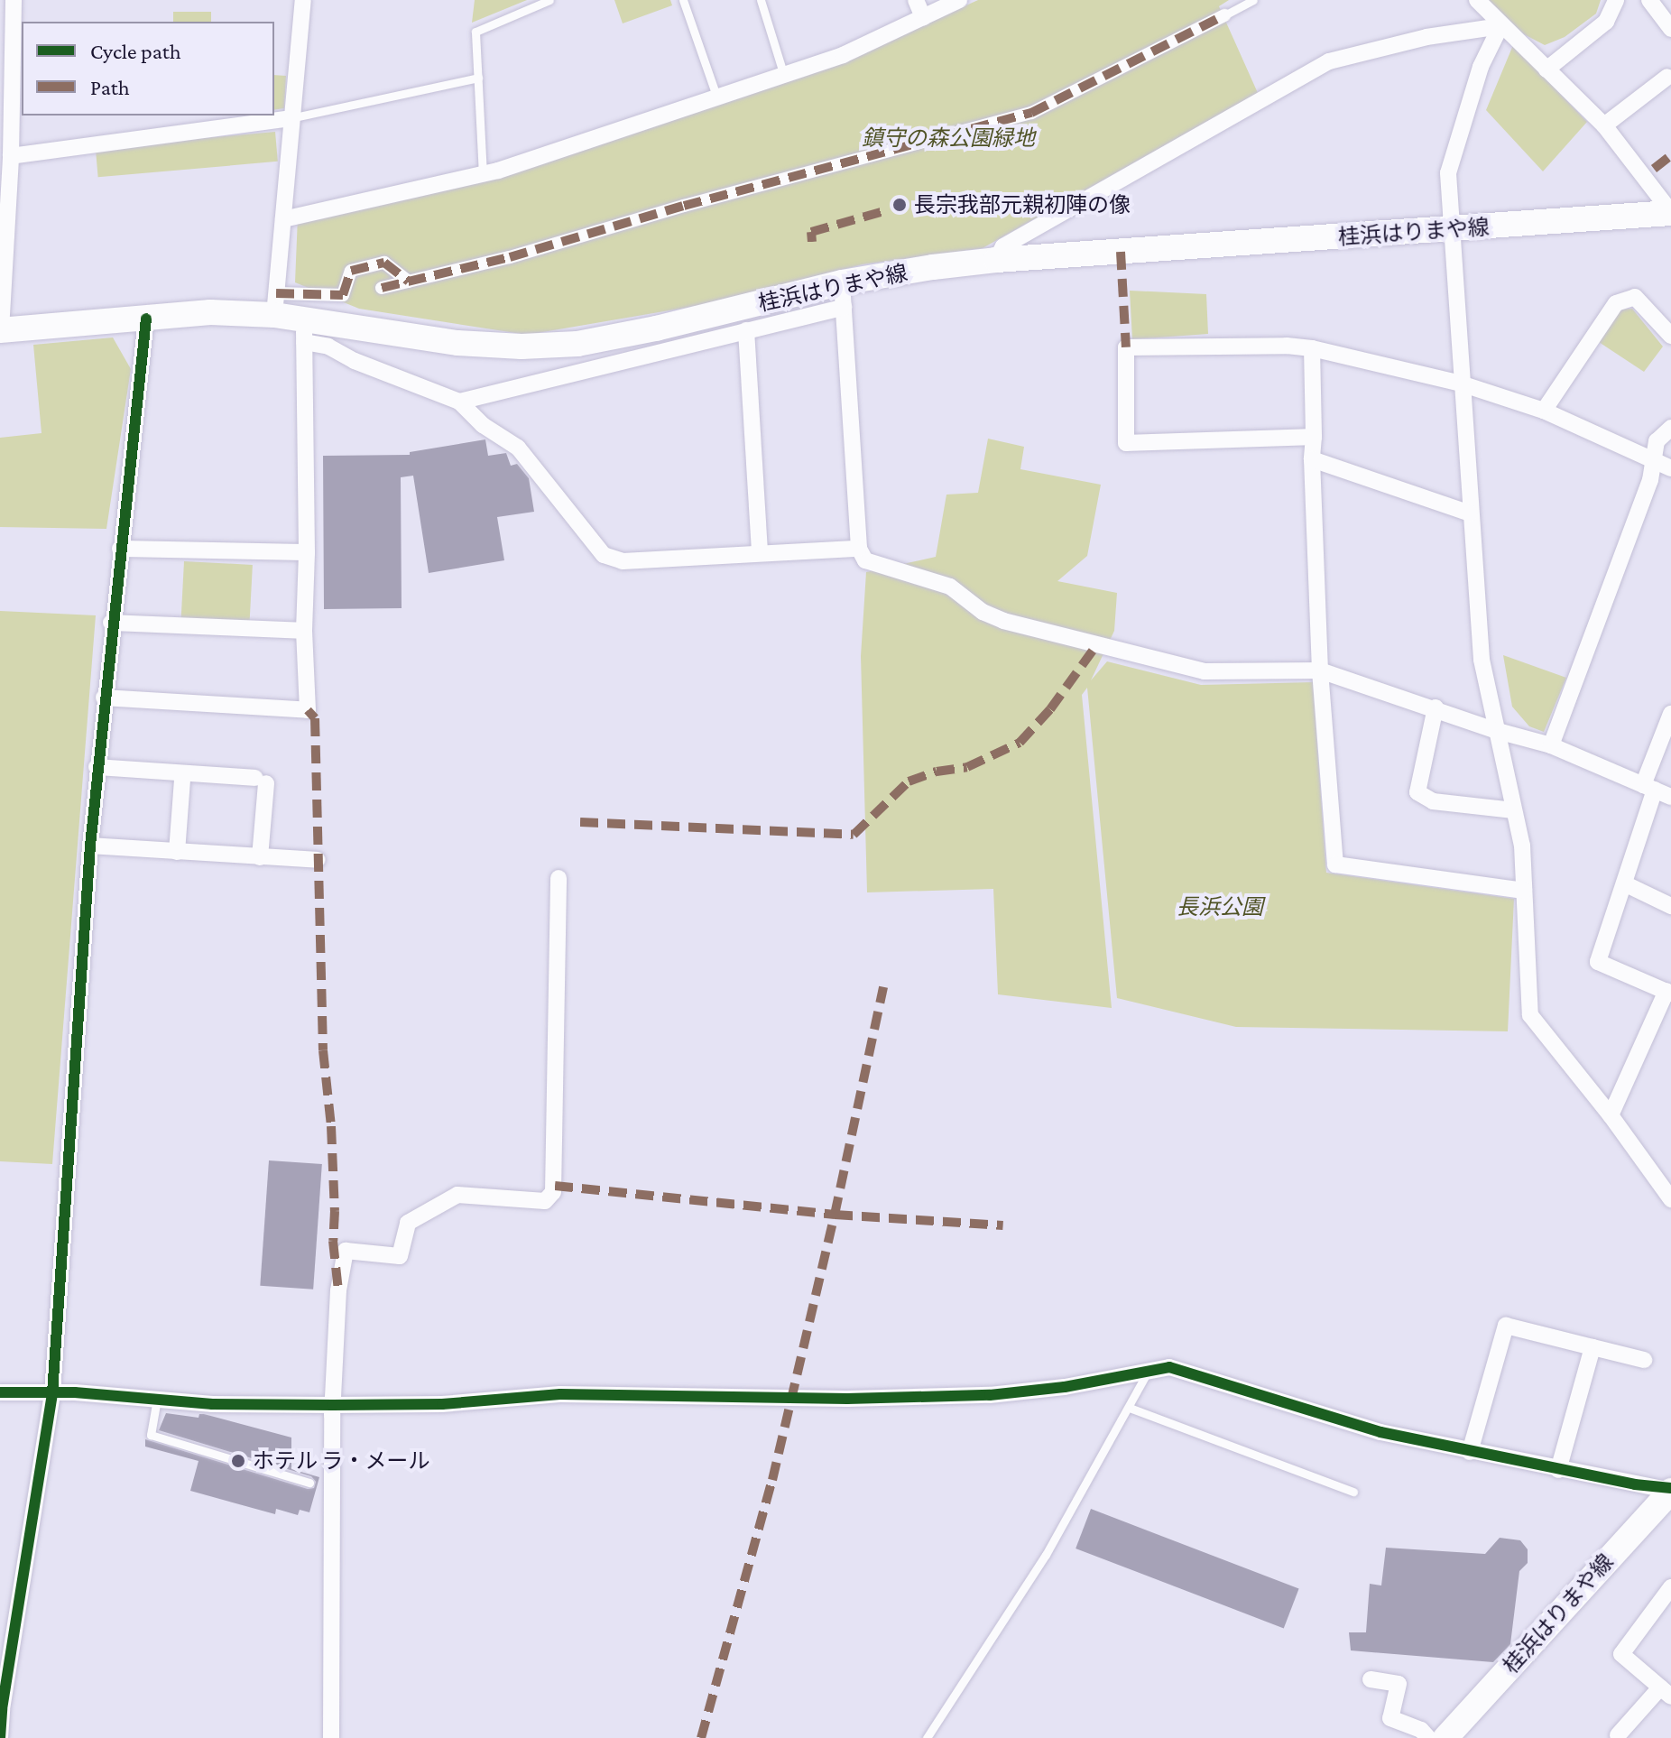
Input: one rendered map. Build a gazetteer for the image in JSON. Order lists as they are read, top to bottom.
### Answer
{
  "streets": {
    "main road": ["桂浜はりまや線"]
  },
  "parks": ["鎮守の森公園緑地", "長浜公園"],
  "places": ["長宗我部元親初陣の像", "ホテル ラ・メール"],
  "legend": ["Cycle path", "Path"]
}
